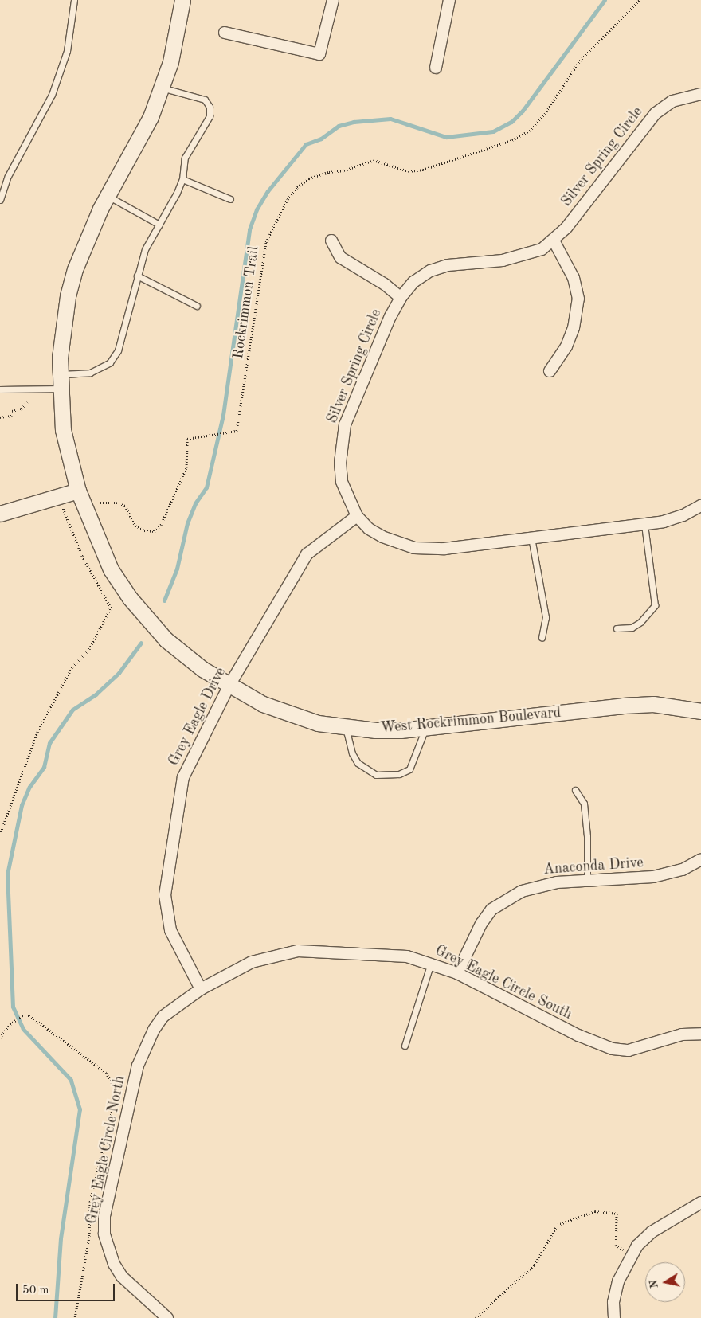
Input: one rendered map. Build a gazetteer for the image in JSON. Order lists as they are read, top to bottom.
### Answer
{
  "streets": {
    "main road": ["West Rockrimmon Boulevard"],
    "street": [
      "Silver Spring Circle",
      "Grey Eagle Drive",
      "Anaconda Drive",
      "Grey Eagle Circle South",
      "Grey Eagle Circle North"
    ],
    "path": ["Rockrimmon Trail"]
  },
  "crossings": [
    ["Silver Spring Circle", "Grey Eagle Drive"],
    ["Grey Eagle Drive", "West Rockrimmon Boulevard"],
    ["Grey Eagle Drive", "Grey Eagle Circle South"],
    ["Grey Eagle Drive", "Grey Eagle Circle North"],
    ["Anaconda Drive", "Grey Eagle Circle South"],
    ["Grey Eagle Circle South", "Grey Eagle Circle North"]
  ],
  "scale_bar": "50 m",
  "north": "left"
}
